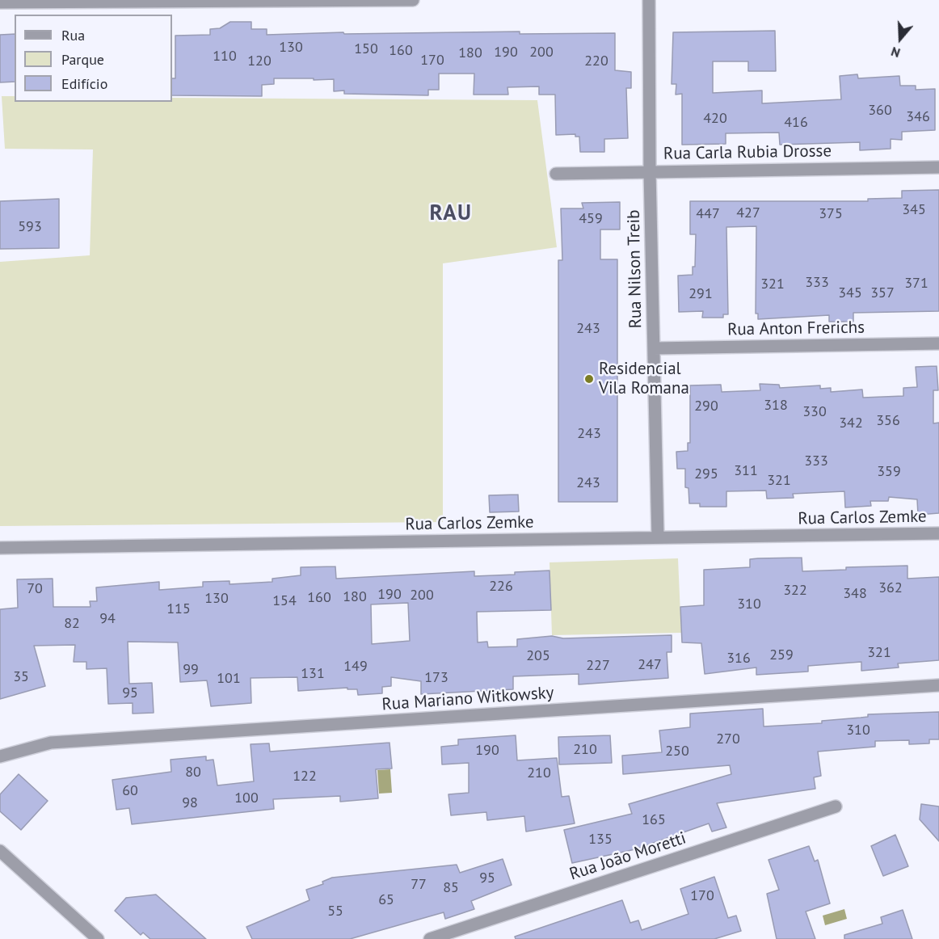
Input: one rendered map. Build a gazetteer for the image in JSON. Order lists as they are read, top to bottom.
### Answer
{
  "streets": {
    "street": [
      "Rua Carla Rubia Drosse",
      "Rua Nilson Treib",
      "Rua Anton Frerichs",
      "Rua Carlos Zemke",
      "Rua Mariano Witkowsky",
      "Rua João Moretti"
    ]
  },
  "crossings": [
    ["Rua Carla Rubia Drosse", "Rua Nilson Treib"],
    ["Rua Nilson Treib", "Rua Anton Frerichs"],
    ["Rua Nilson Treib", "Rua Carlos Zemke"]
  ],
  "districts": ["RAU"],
  "places": ["Residencial Vila Romana"],
  "house_numbers": [
    "130",
    "150",
    "160",
    "190",
    "200",
    "180",
    "110",
    "170",
    "120",
    "220",
    "360",
    "346",
    "420",
    "416",
    "345",
    "427",
    "447",
    "375",
    "459",
    "593",
    "333",
    "371",
    "321",
    "345",
    "357",
    "291",
    "243",
    "318",
    "290",
    "330",
    "356",
    "342",
    "243",
    "333",
    "311",
    "359",
    "295",
    "321",
    "243",
    "226",
    "362",
    "70",
    "322",
    "348",
    "190",
    "200",
    "180",
    "160",
    "130",
    "154",
    "310",
    "115",
    "94",
    "82",
    "321",
    "259",
    "205",
    "316",
    "247",
    "227",
    "149",
    "99",
    "131",
    "35",
    "173",
    "101",
    "95",
    "310",
    "270",
    "210",
    "190",
    "250",
    "80",
    "210",
    "122",
    "60",
    "100",
    "98",
    "165",
    "135",
    "95",
    "77",
    "85",
    "170",
    "65",
    "55"
  ],
  "legend": ["Rua", "Parque", "Edifício"],
  "north": "bottom"
}
